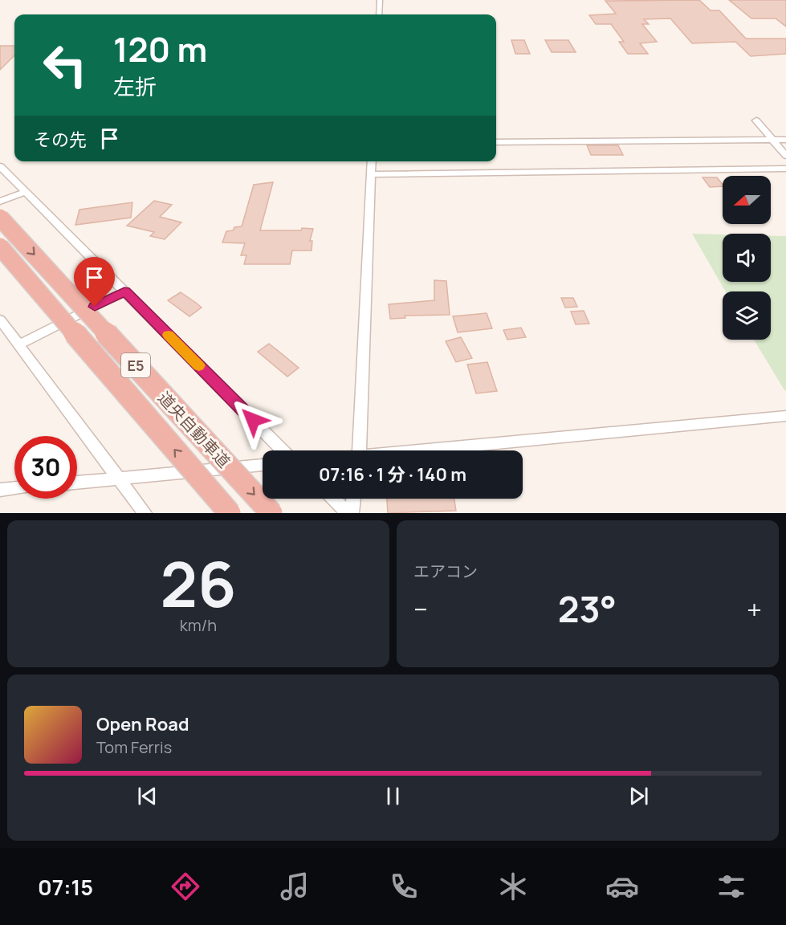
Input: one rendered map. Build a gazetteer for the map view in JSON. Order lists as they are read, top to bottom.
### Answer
{
  "streets": {
    "highway": ["E5", "道央自動車道"]
  },
  "north": "left",
  "page": {
    "turn": ["120 m", "左折"],
    "then": "その先",
    "limit": "30",
    "trip": "07:16 · 1 分 · 140 m",
    "tile": [
      ["26", "km/h"],
      "エアコン"
    ],
    "heat": ["−", "23°", "+"],
    "song": ["Open Road", "Tom Ferris"],
    "tabs": "07:15"
  }
}
